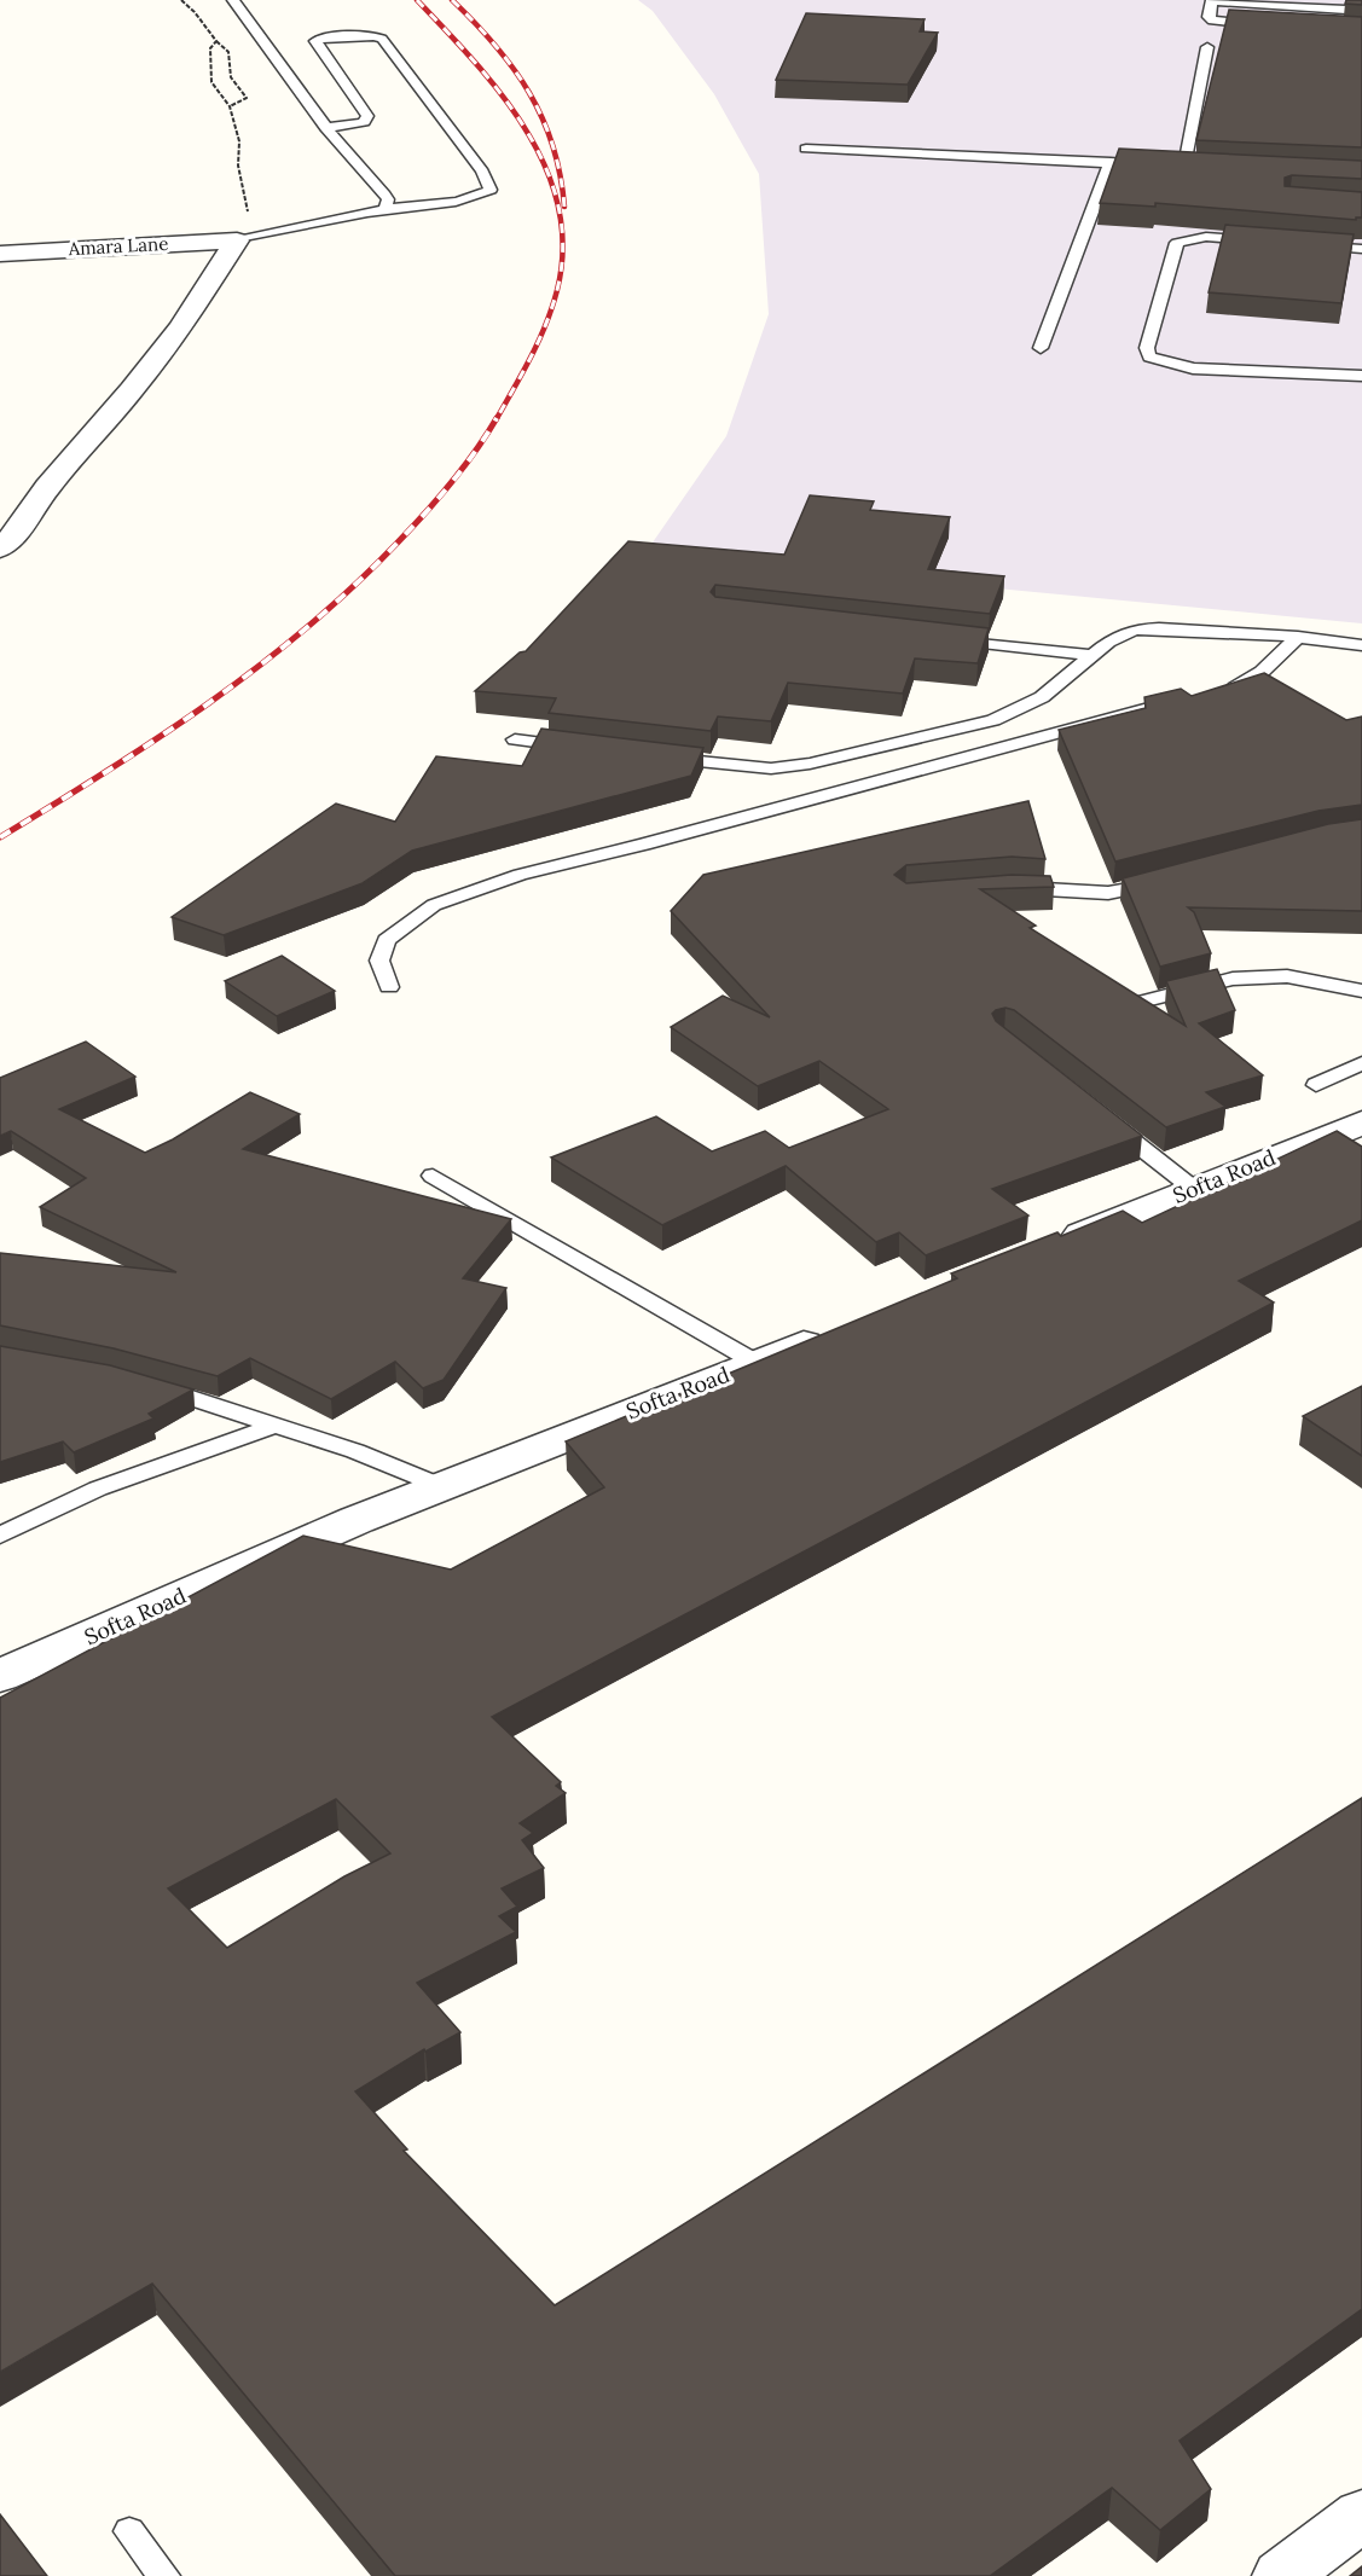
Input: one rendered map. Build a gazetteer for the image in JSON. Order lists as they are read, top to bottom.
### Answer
{
  "streets": {
    "street": ["Amara Lane", "Softa Road"]
  }
}
